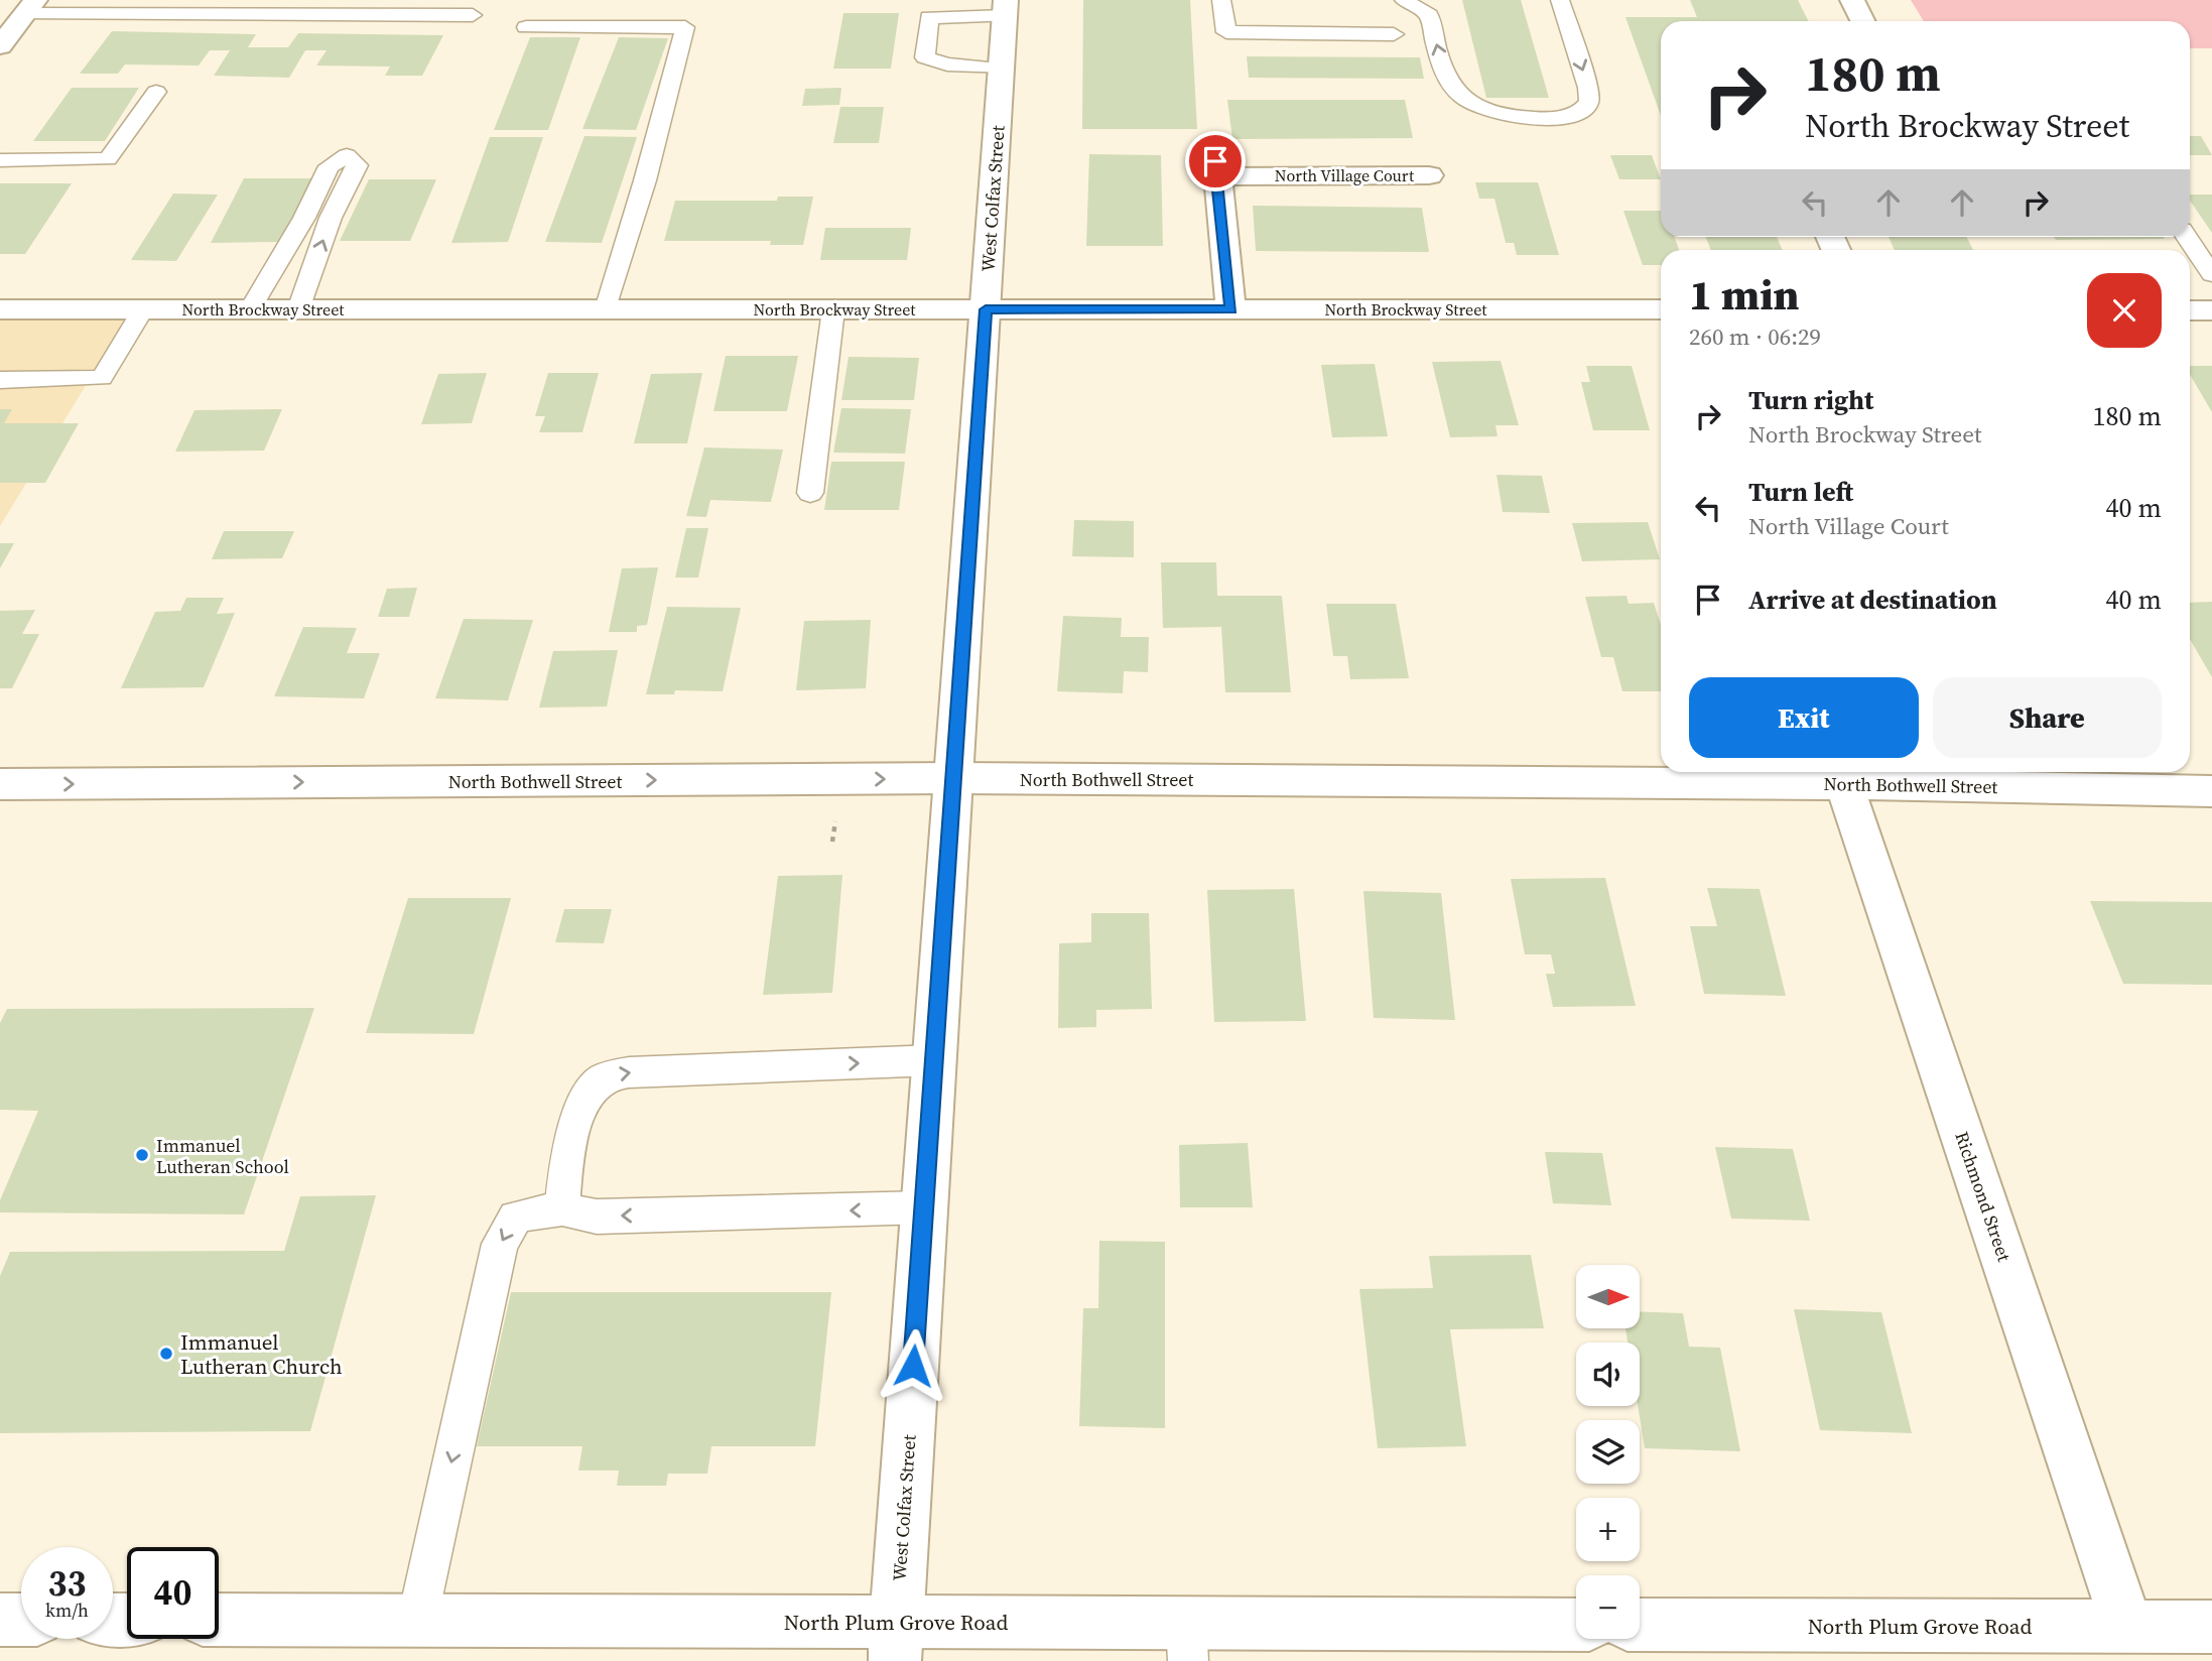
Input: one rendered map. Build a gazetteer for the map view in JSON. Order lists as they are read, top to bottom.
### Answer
{
  "streets": {
    "street": [
      "North Village Court",
      "West Colfax Street",
      "North Brockway Street",
      "North Bothwell Street",
      "Richmond Street",
      "North Plum Grove Road"
    ]
  },
  "crossings": [
    ["North Village Court", "North Brockway Street"],
    ["West Colfax Street", "North Brockway Street"],
    ["West Colfax Street", "North Bothwell Street"],
    ["West Colfax Street", "North Plum Grove Road"],
    ["North Bothwell Street", "Richmond Street"],
    ["Richmond Street", "North Plum Grove Road"]
  ],
  "one_way": ["North Bothwell Street"],
  "places": ["Immanuel Lutheran School", "Immanuel Lutheran Church"],
  "north": "right",
  "page": {
    "turn": ["180 m", "North Brockway Street"],
    "heading": ["1 min", "260 m · 06:29"],
    "list": [
      {
        "name": "Turn right",
        "note": "North Brockway Street",
        "value": "180 m"
      },
      {
        "name": "Turn left",
        "note": "North Village Court",
        "value": "40 m"
      },
      {
        "name": "Arrive at destination",
        "value": "40 m"
      }
    ],
    "buttons": ["Exit", "Share"],
    "map_buttons": ["+", "−"],
    "speed": "33 km/h",
    "limit": "40"
  }
}
